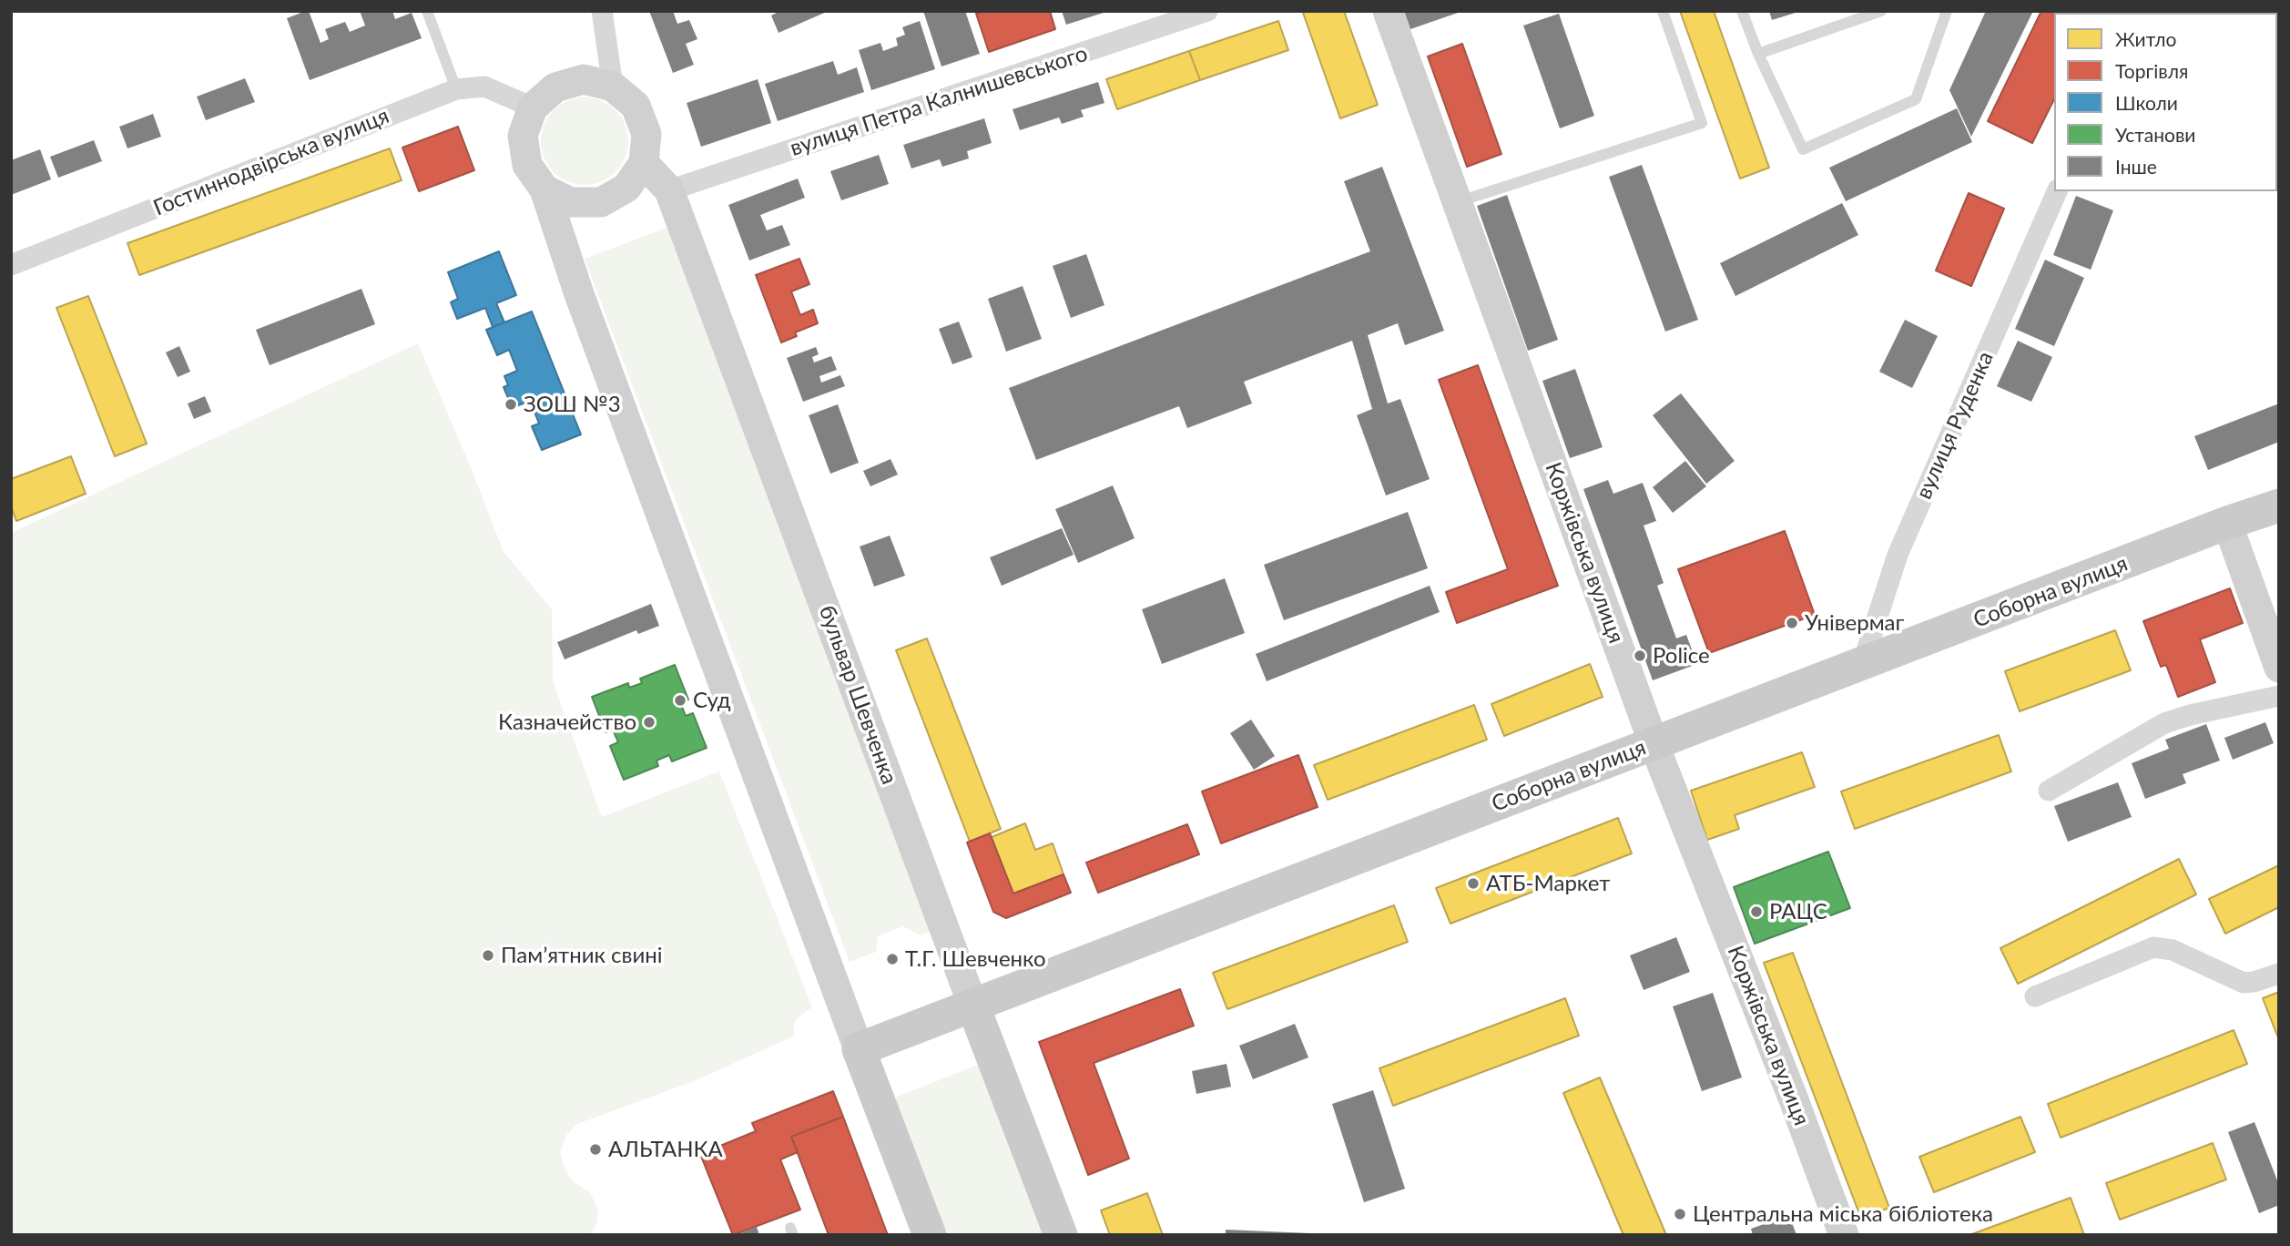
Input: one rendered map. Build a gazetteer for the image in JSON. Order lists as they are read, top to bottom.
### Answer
{
  "streets": {
    "main road": ["Коржівська вулиця", "Соборна вулиця", "бульвар Шевченка"],
    "street": ["вулиця Петра Калнишевського", "Гостиннодвірська вулиця", "вулиця Руденка"]
  },
  "crossings": [
    ["вулиця Петра Калнишевського", "бульвар Шевченка"],
    ["Гостиннодвірська вулиця", "бульвар Шевченка"],
    ["вулиця Руденка", "Соборна вулиця"],
    ["Коржівська вулиця", "Соборна вулиця"],
    ["Соборна вулиця", "бульвар Шевченка"]
  ],
  "places": [
    "ЗОШ №3",
    "Універмаг",
    "Police",
    "Суд",
    "Казначейство",
    "АТБ-Маркет",
    "РАЦС",
    "Памʼятник свині",
    "Т.Г. Шевченко",
    "АЛЬТАНКА",
    "Центральна міська бібліотека"
  ],
  "legend": [
    "Житло",
    "Торгівля",
    "Школи",
    "Установи",
    "Інше"
  ]
}
